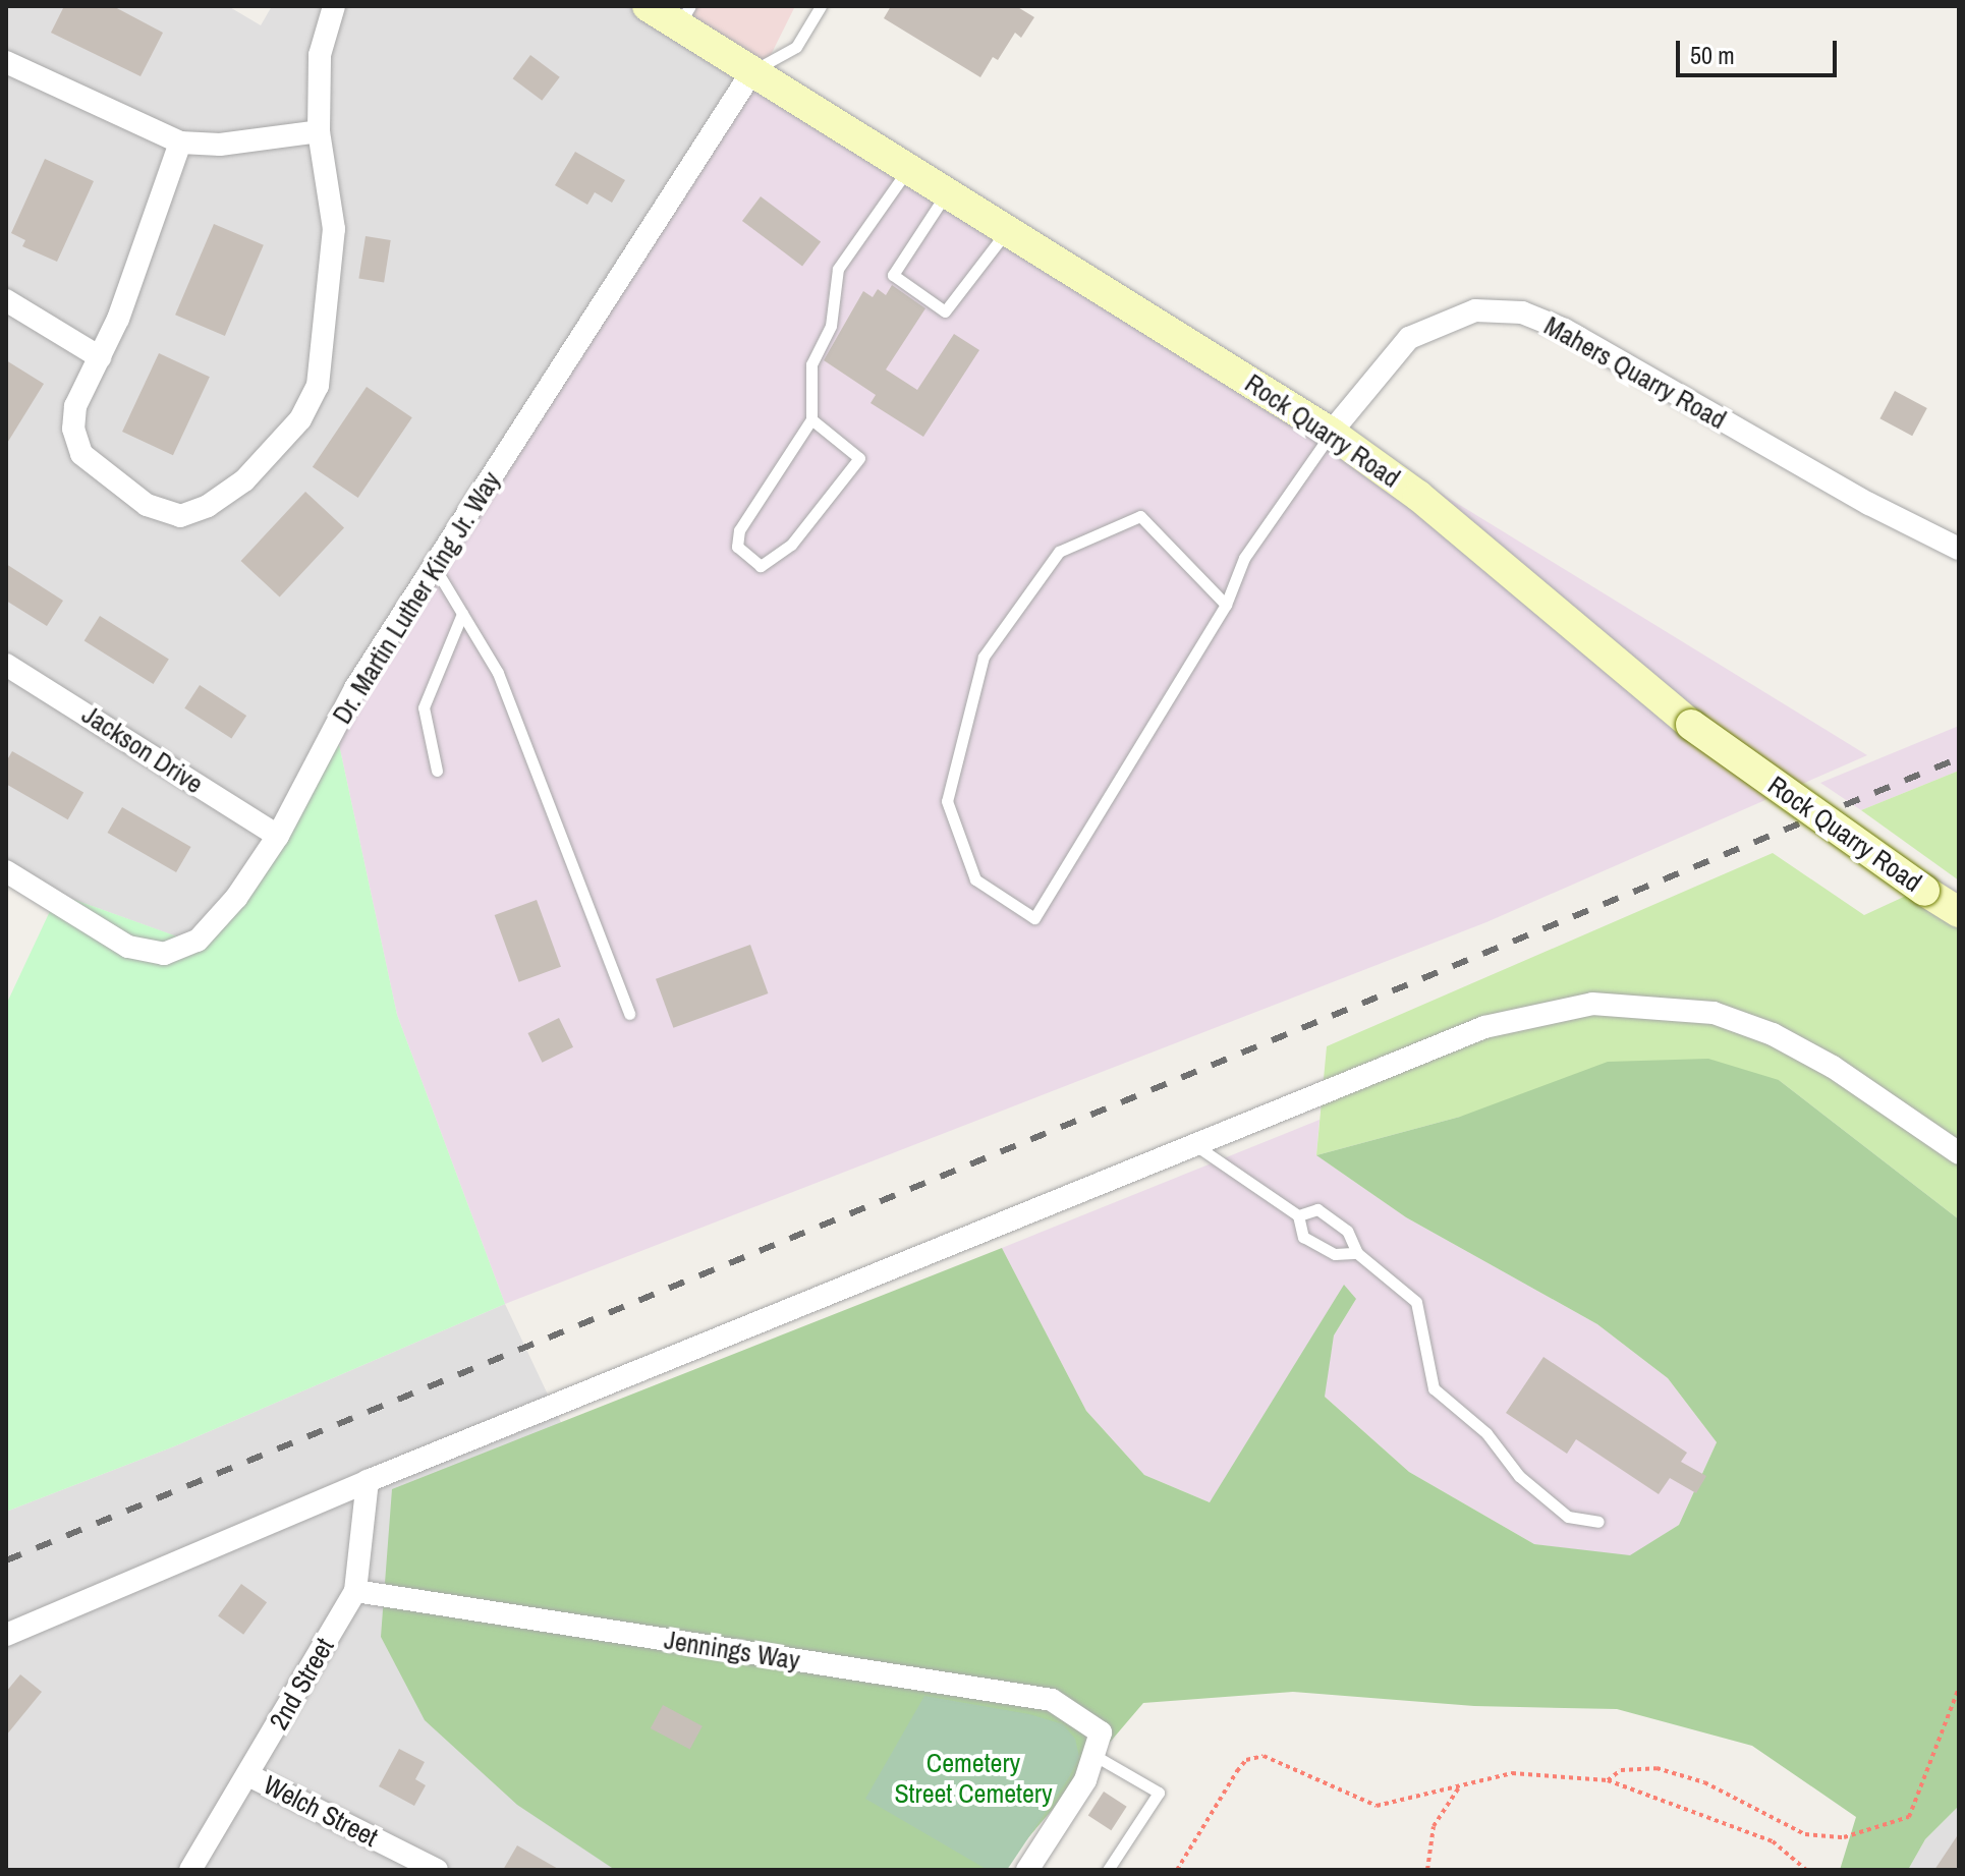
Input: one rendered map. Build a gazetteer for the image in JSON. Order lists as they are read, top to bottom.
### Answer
{
  "streets": {
    "street": [
      "Mahers Quarry Road",
      "Rock Quarry Road",
      "Dr. Martin Luther King Jr. Way",
      "Jackson Drive",
      "Jennings Way",
      "2nd Street",
      "Welch Street"
    ]
  },
  "crossings": [
    ["Mahers Quarry Road", "Rock Quarry Road"],
    ["Rock Quarry Road", "Dr. Martin Luther King Jr. Way"],
    ["Dr. Martin Luther King Jr. Way", "Jackson Drive"],
    ["Jennings Way", "2nd Street"],
    ["2nd Street", "Welch Street"]
  ],
  "parks": ["Cemetery Street Cemetery"],
  "scale_bar": "50 m"
}
